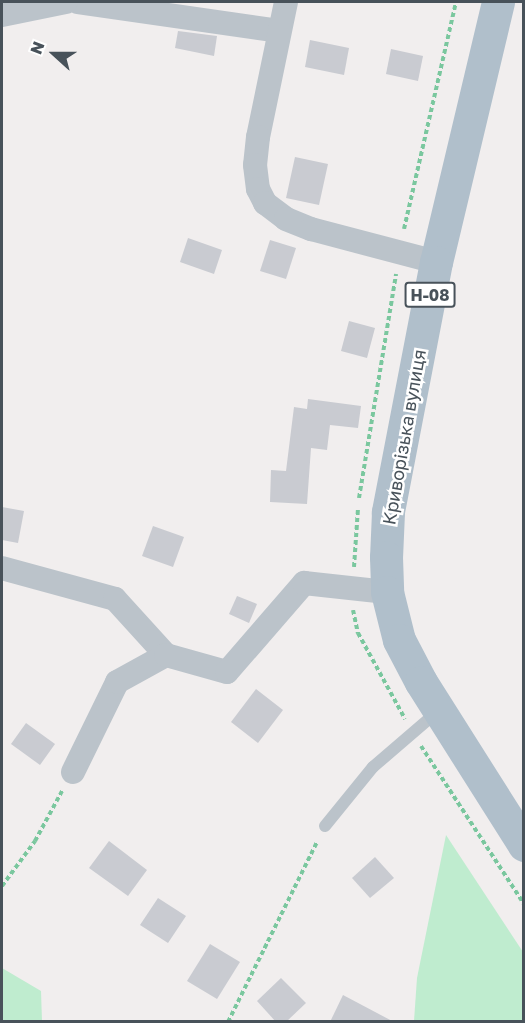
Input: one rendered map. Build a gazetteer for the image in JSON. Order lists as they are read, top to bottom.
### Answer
{
  "streets": {
    "main road": ["Н-08", "Криворізька вулиця"]
  },
  "north": "left"
}
